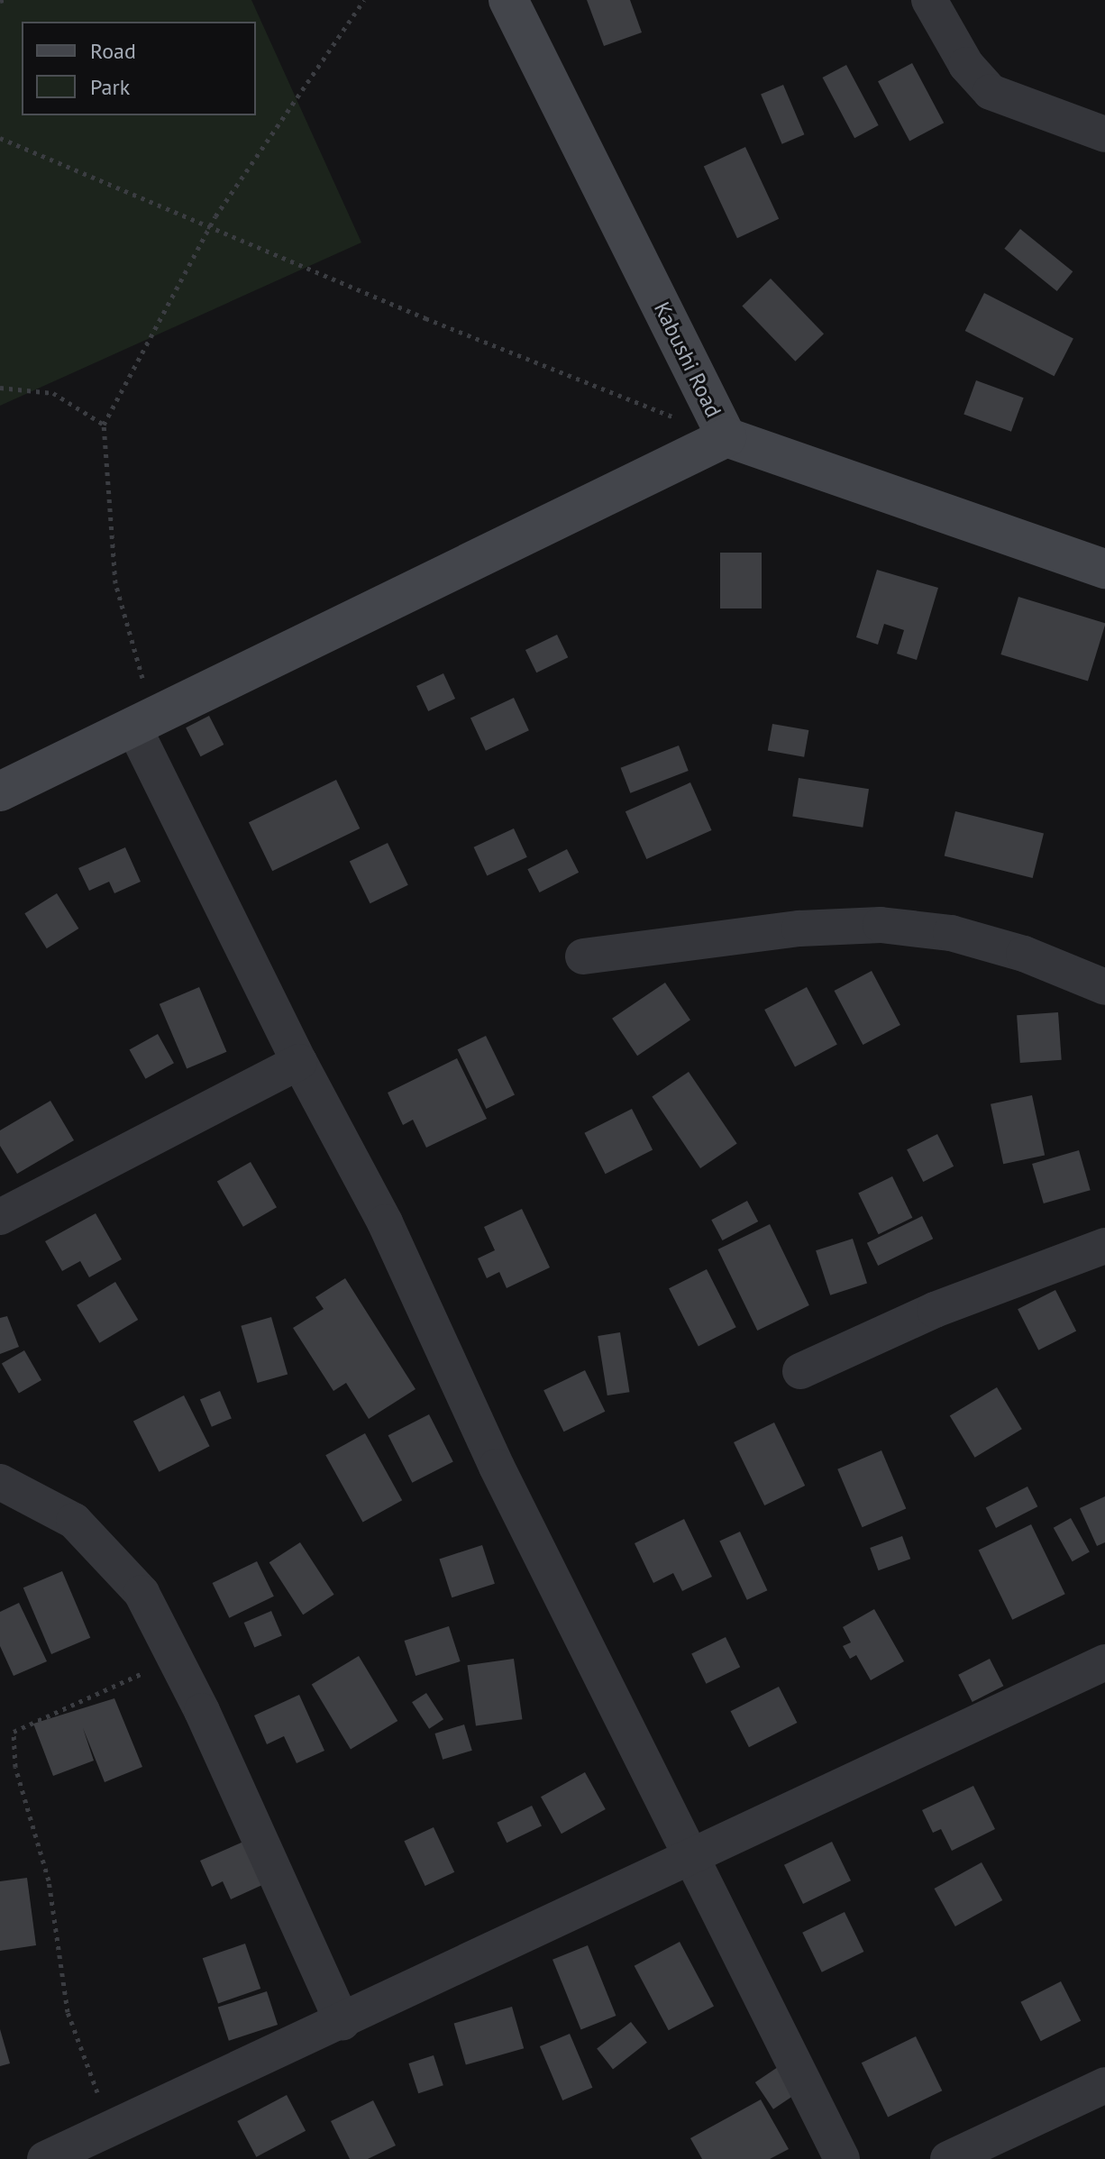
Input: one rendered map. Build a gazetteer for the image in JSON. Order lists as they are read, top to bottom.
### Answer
{
  "streets": {
    "main road": ["Kabushi Road"]
  },
  "legend": ["Road", "Park"]
}
